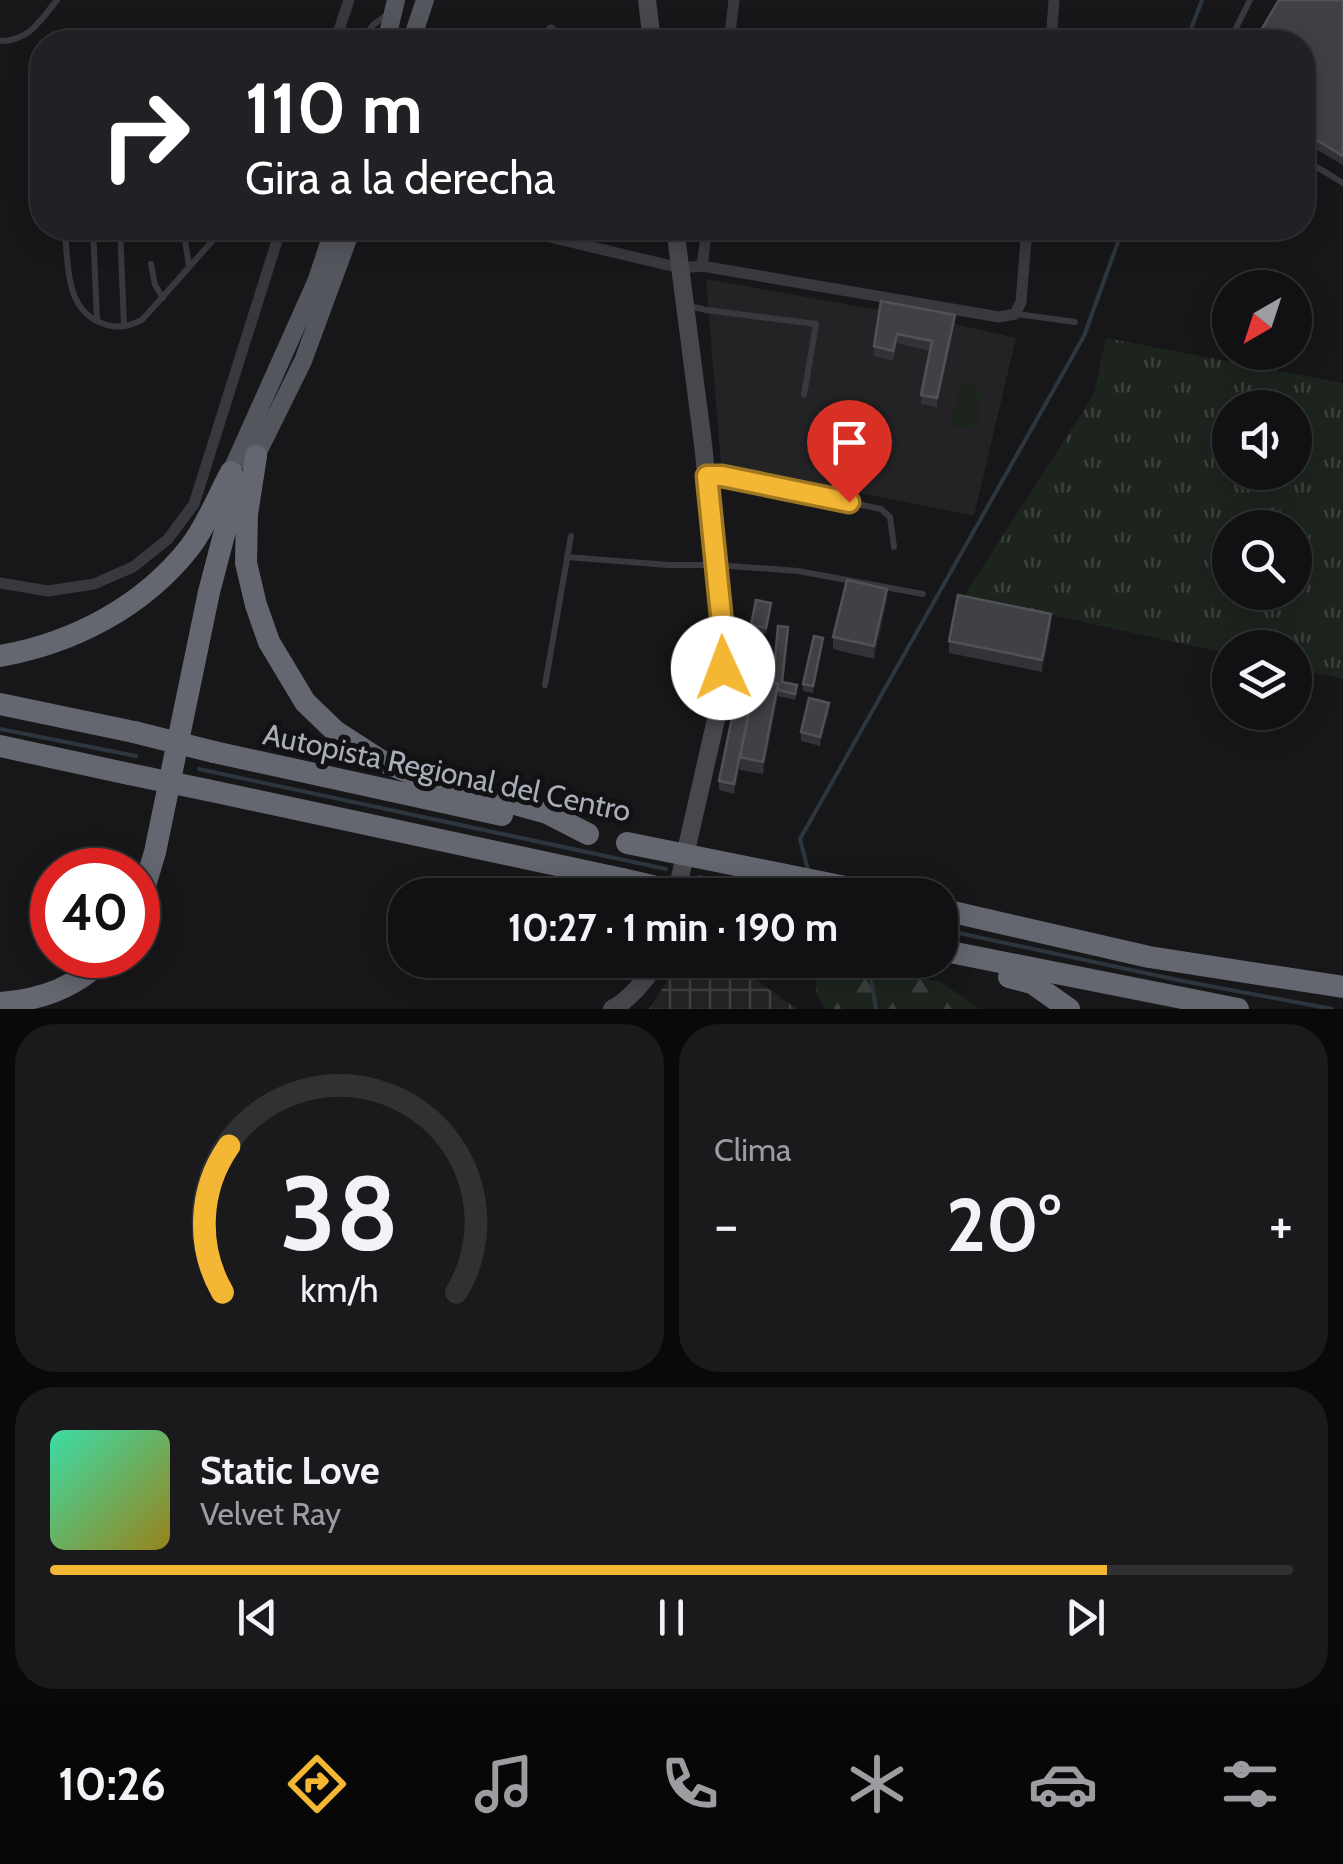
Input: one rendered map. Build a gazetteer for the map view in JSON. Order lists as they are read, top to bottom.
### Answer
{
  "streets": {
    "highway": ["Autopista Regional del Centro"]
  },
  "north": "bottom left",
  "page": {
    "turn": ["110 m", "Gira a la derecha"],
    "limit": "40",
    "trip": "10:27 · 1 min · 190 m",
    "tile": "Clima",
    "heat": ["−", "20°", "+"],
    "song": ["Static Love", "Velvet Ray"],
    "tabs": "10:26",
    "gauge": ["38", "km/h"]
  }
}
